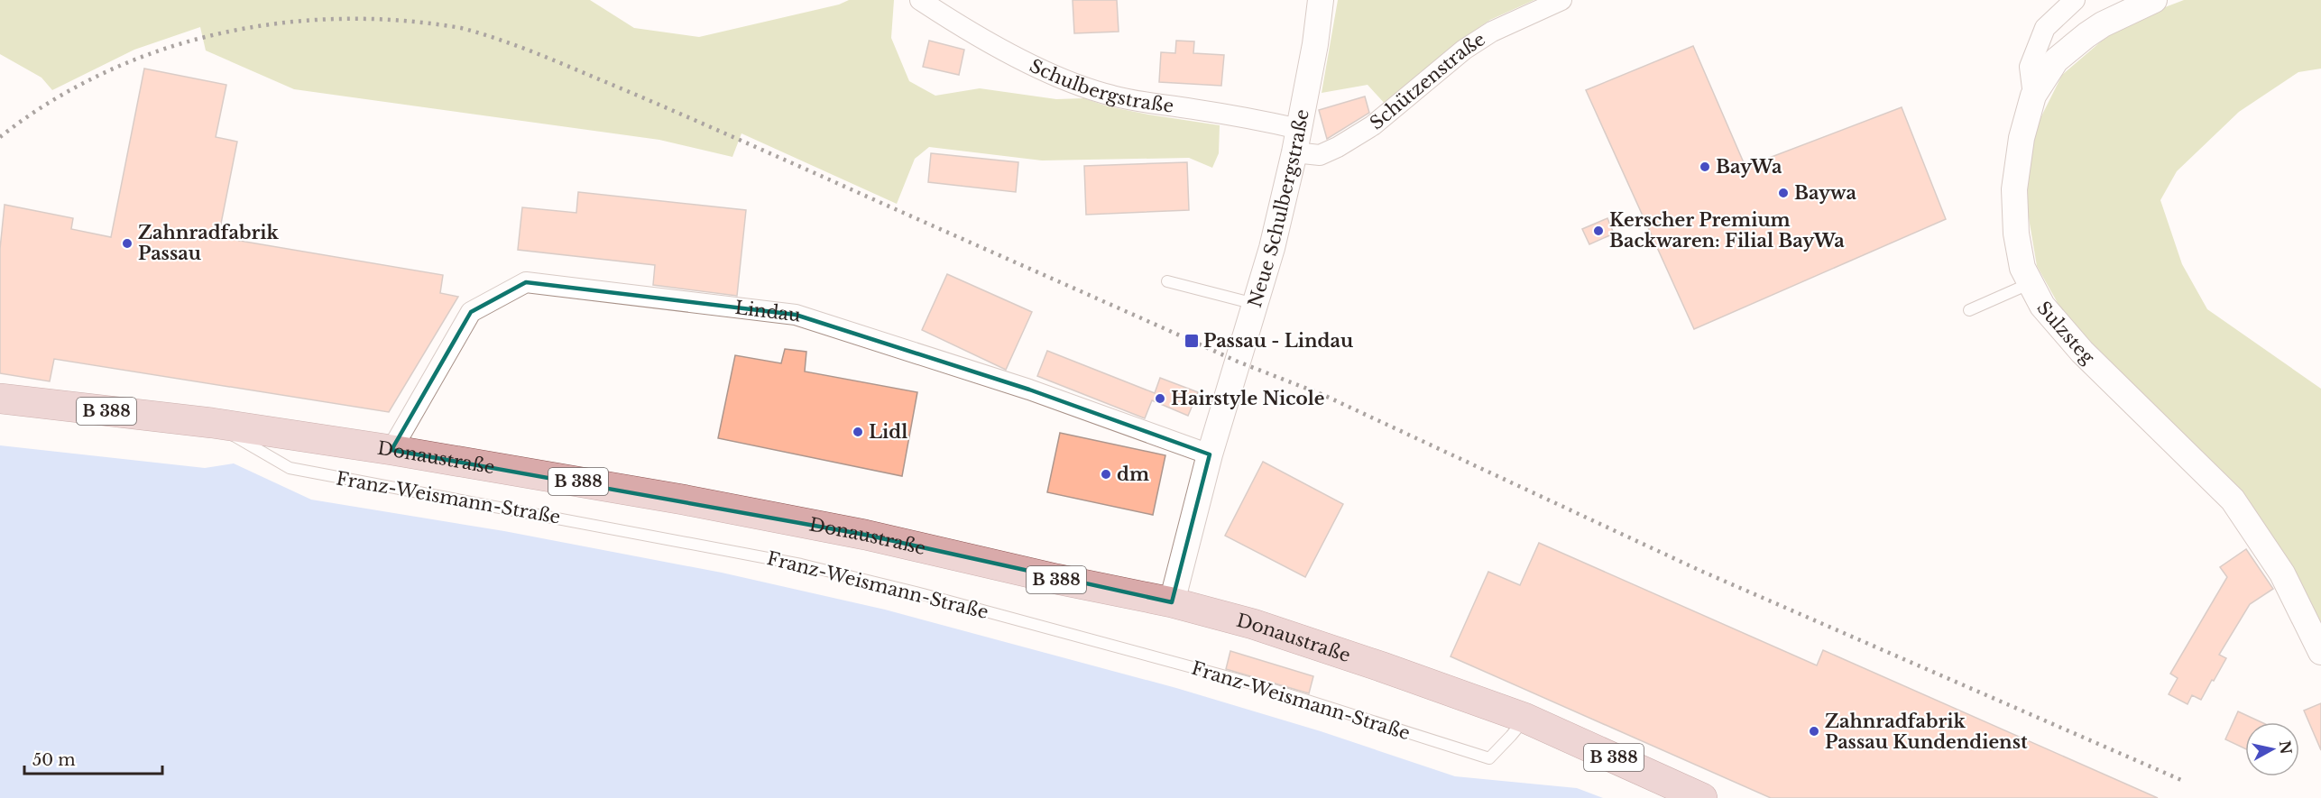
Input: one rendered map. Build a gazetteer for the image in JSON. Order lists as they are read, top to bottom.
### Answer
{
  "streets": {
    "main road": ["B 388", "Donaustraße"],
    "street": [
      "Schützenstraße",
      "Schulbergstraße",
      "Neue Schulbergstraße",
      "Lindau",
      "Sulzsteg"
    ],
    "lane": ["Franz-Weismann-Straße"]
  },
  "crossings": [
    ["Schützenstraße", "Schulbergstraße"],
    ["Schützenstraße", "Neue Schulbergstraße"],
    ["Schulbergstraße", "Neue Schulbergstraße"],
    ["Neue Schulbergstraße", "Lindau"],
    ["Neue Schulbergstraße", "Donaustraße"],
    ["Lindau", "Donaustraße"],
    ["Donaustraße", "Franz-Weismann-Straße"]
  ],
  "places": {
    "other": [
      "BayWa",
      "Baywa",
      "Kerscher Premium Backwaren: Filial BayWa",
      "Zahnradfabrik Passau",
      "Hairstyle Nicole",
      "Lidl",
      "dm",
      "Zahnradfabrik Passau Kundendienst"
    ],
    "transit": ["Passau - Lindau"]
  },
  "scale_bar": "50 m",
  "north": "right"
}
